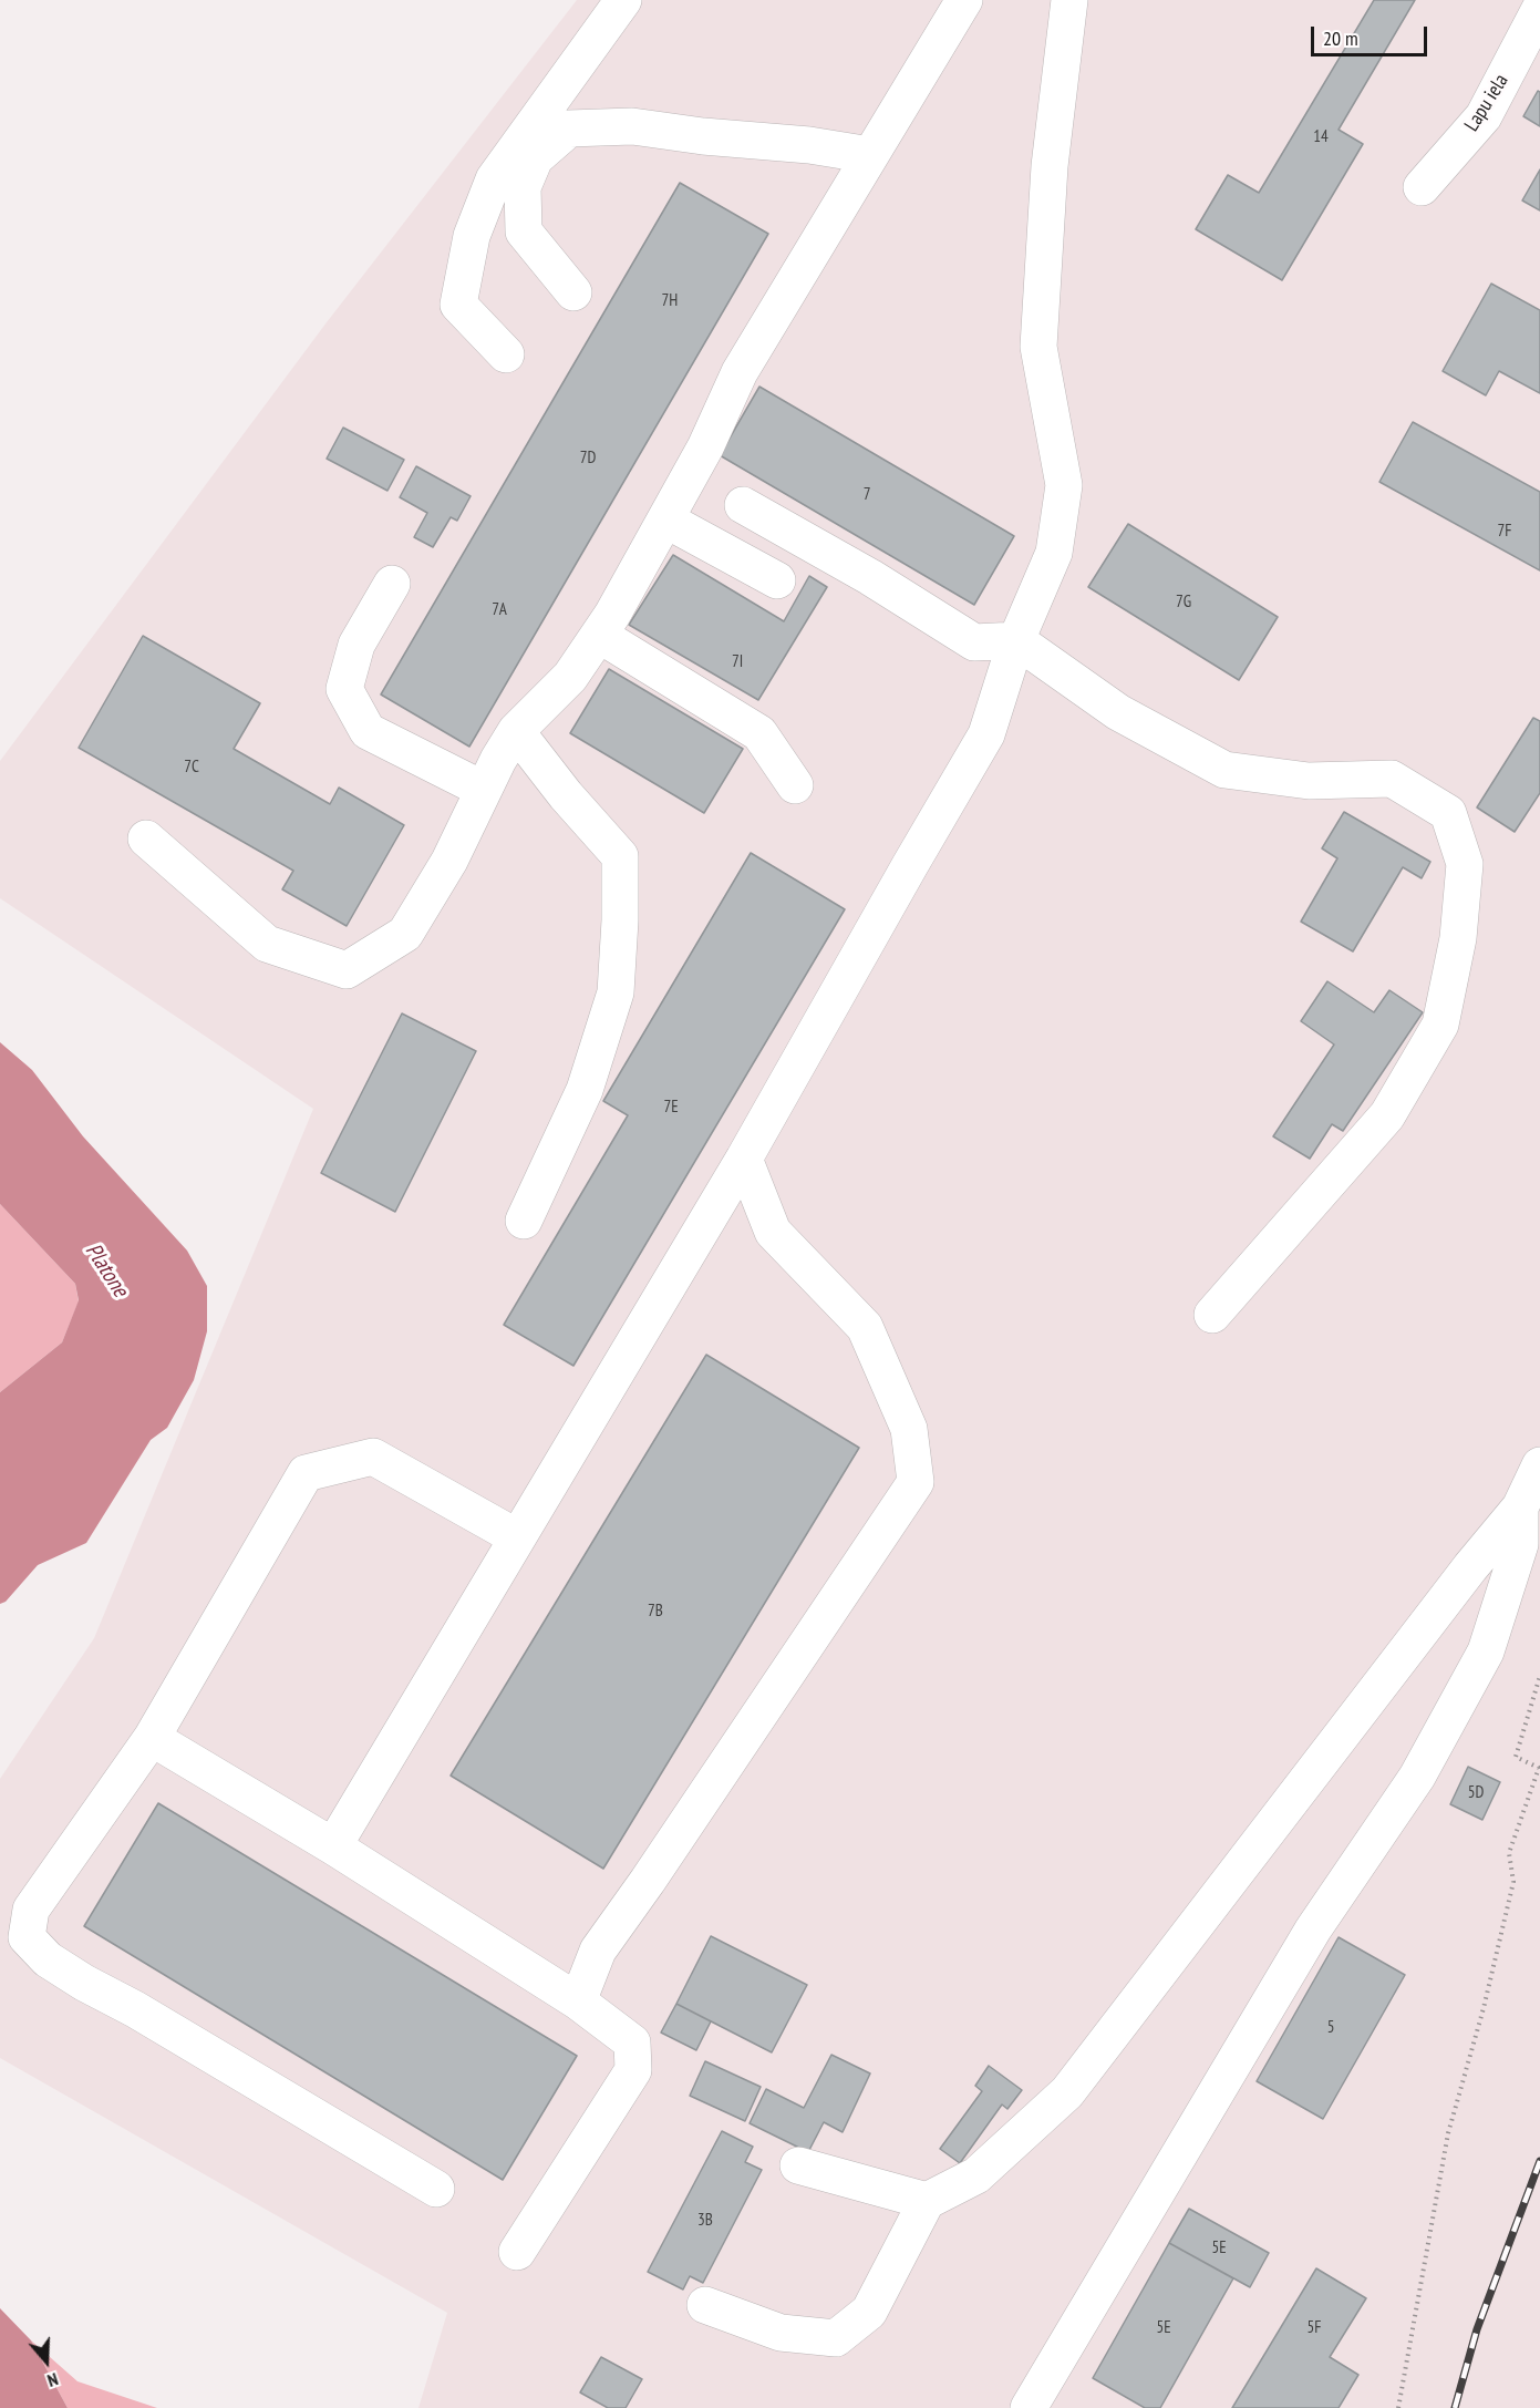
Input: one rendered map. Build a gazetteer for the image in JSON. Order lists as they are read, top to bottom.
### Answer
{
  "streets": {
    "street": ["Lapu iela"]
  },
  "water": ["Platone"],
  "house_numbers": [
    "14",
    "7H",
    "7D",
    "7",
    "7F",
    "7G",
    "7A",
    "7I",
    "7C",
    "7E",
    "7B",
    "5D",
    "5",
    "3B",
    "5E",
    "5E",
    "5F"
  ],
  "scale_bar": "20 m",
  "north": "bottom"
}
